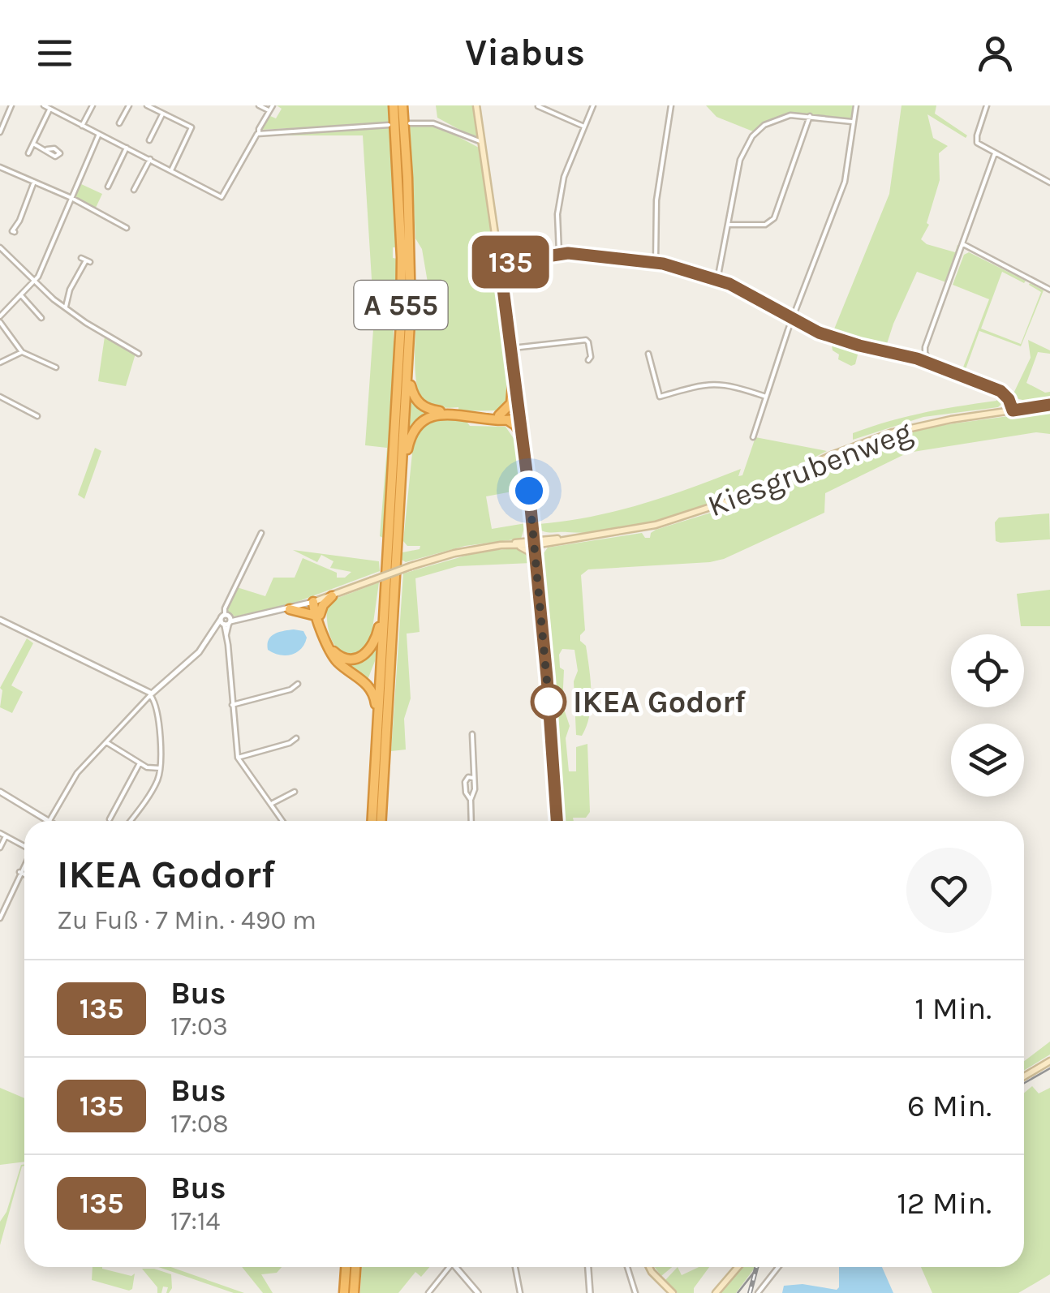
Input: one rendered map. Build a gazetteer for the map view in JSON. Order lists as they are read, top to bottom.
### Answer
{
  "streets": {
    "highway": ["A 555"],
    "main road": ["Kiesgrubenweg"]
  },
  "places": ["IKEA Godorf"],
  "lines": ["bus line 135"],
  "page": {
    "header": "Viabus",
    "on_map": "135",
    "heading": ["IKEA Godorf", "Zu Fuß · 7 Min. · 490 m"],
    "list": [
      {
        "mark": "135",
        "name": "Bus",
        "note": "17:03",
        "value": "1 Min."
      },
      {
        "mark": "135",
        "name": "Bus",
        "note": "17:08",
        "value": "6 Min."
      },
      {
        "mark": "135",
        "name": "Bus",
        "note": "17:14",
        "value": "12 Min."
      }
    ]
  }
}
